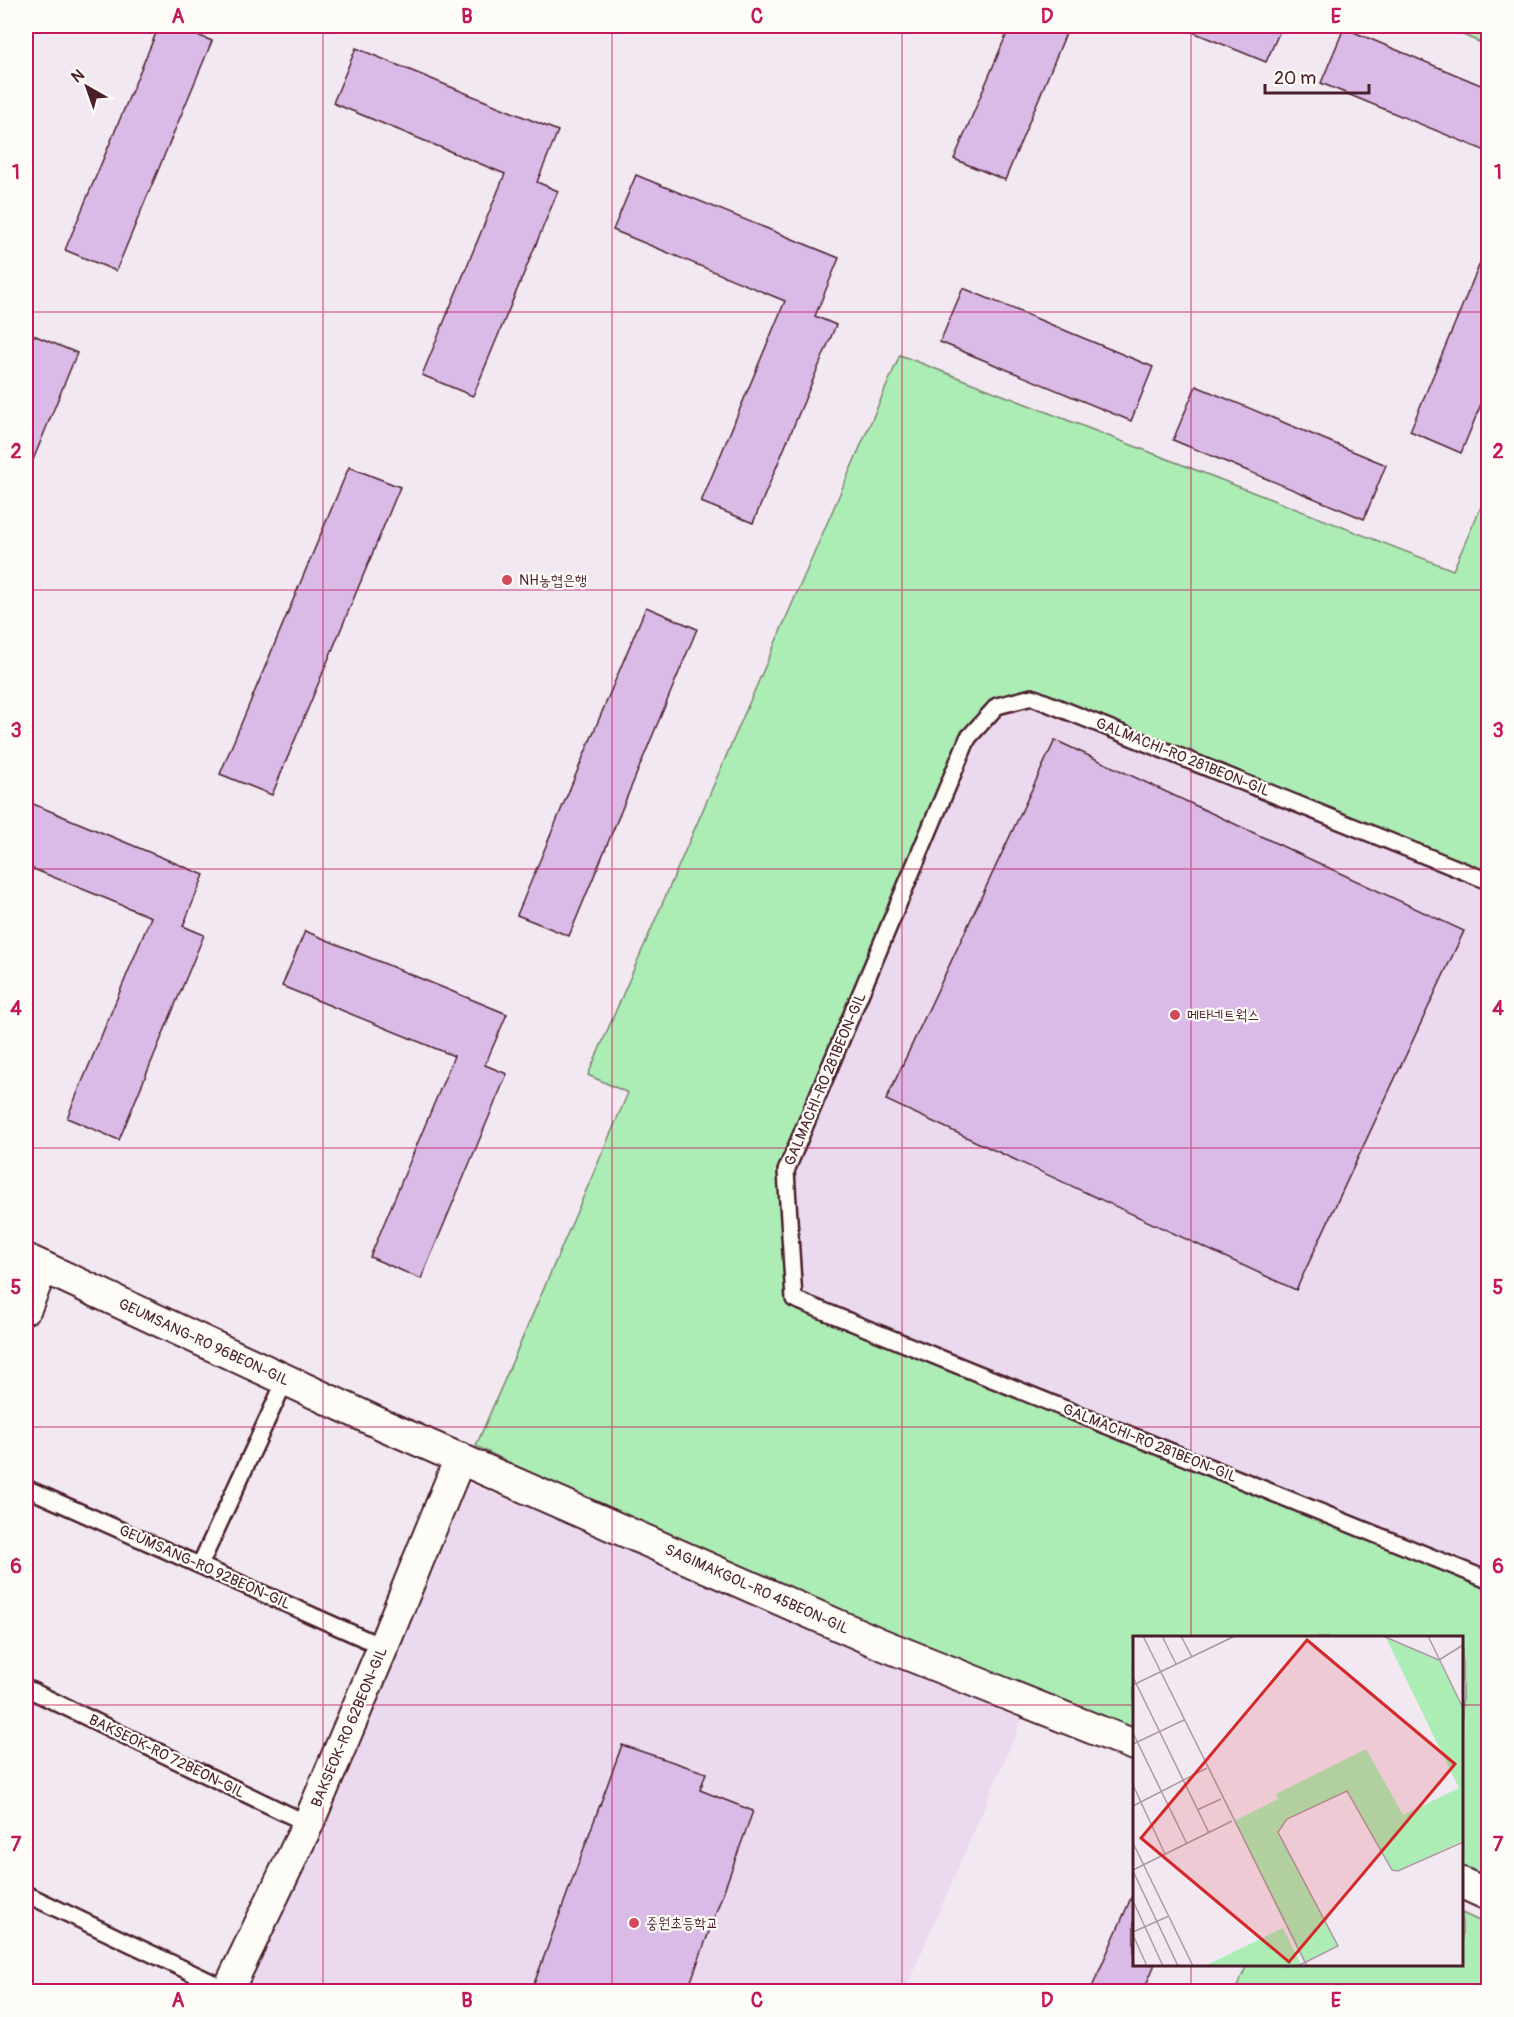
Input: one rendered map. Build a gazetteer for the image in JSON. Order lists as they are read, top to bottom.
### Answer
{
  "streets": {
    "street": ["GEUMSANG-RO 96BEON-GIL", "SAGIMAKGOL-RO 45BEON-GIL", "BAKSEOK-RO 62BEON-GIL"],
    "lane": ["GALMACHI-RO 281BEON-GIL", "GEUMSANG-RO 92BEON-GIL", "BAKSEOK-RO 72BEON-GIL"]
  },
  "crossings": [
    ["GEUMSANG-RO 96BEON-GIL", "SAGIMAKGOL-RO 45BEON-GIL"],
    ["GEUMSANG-RO 92BEON-GIL", "BAKSEOK-RO 62BEON-GIL"],
    ["SAGIMAKGOL-RO 45BEON-GIL", "BAKSEOK-RO 62BEON-GIL"],
    ["BAKSEOK-RO 62BEON-GIL", "BAKSEOK-RO 72BEON-GIL"]
  ],
  "places": ["NH농협은행", "메타네트웍스", "중원초등학교"],
  "scale_bar": "20 m",
  "north": "top left",
  "grid": {
    "columns": [
      "A",
      "B",
      "C",
      "D",
      "E"
    ],
    "rows": [
      "1",
      "2",
      "3",
      "4",
      "5",
      "6",
      "7"
    ]
  }
}
